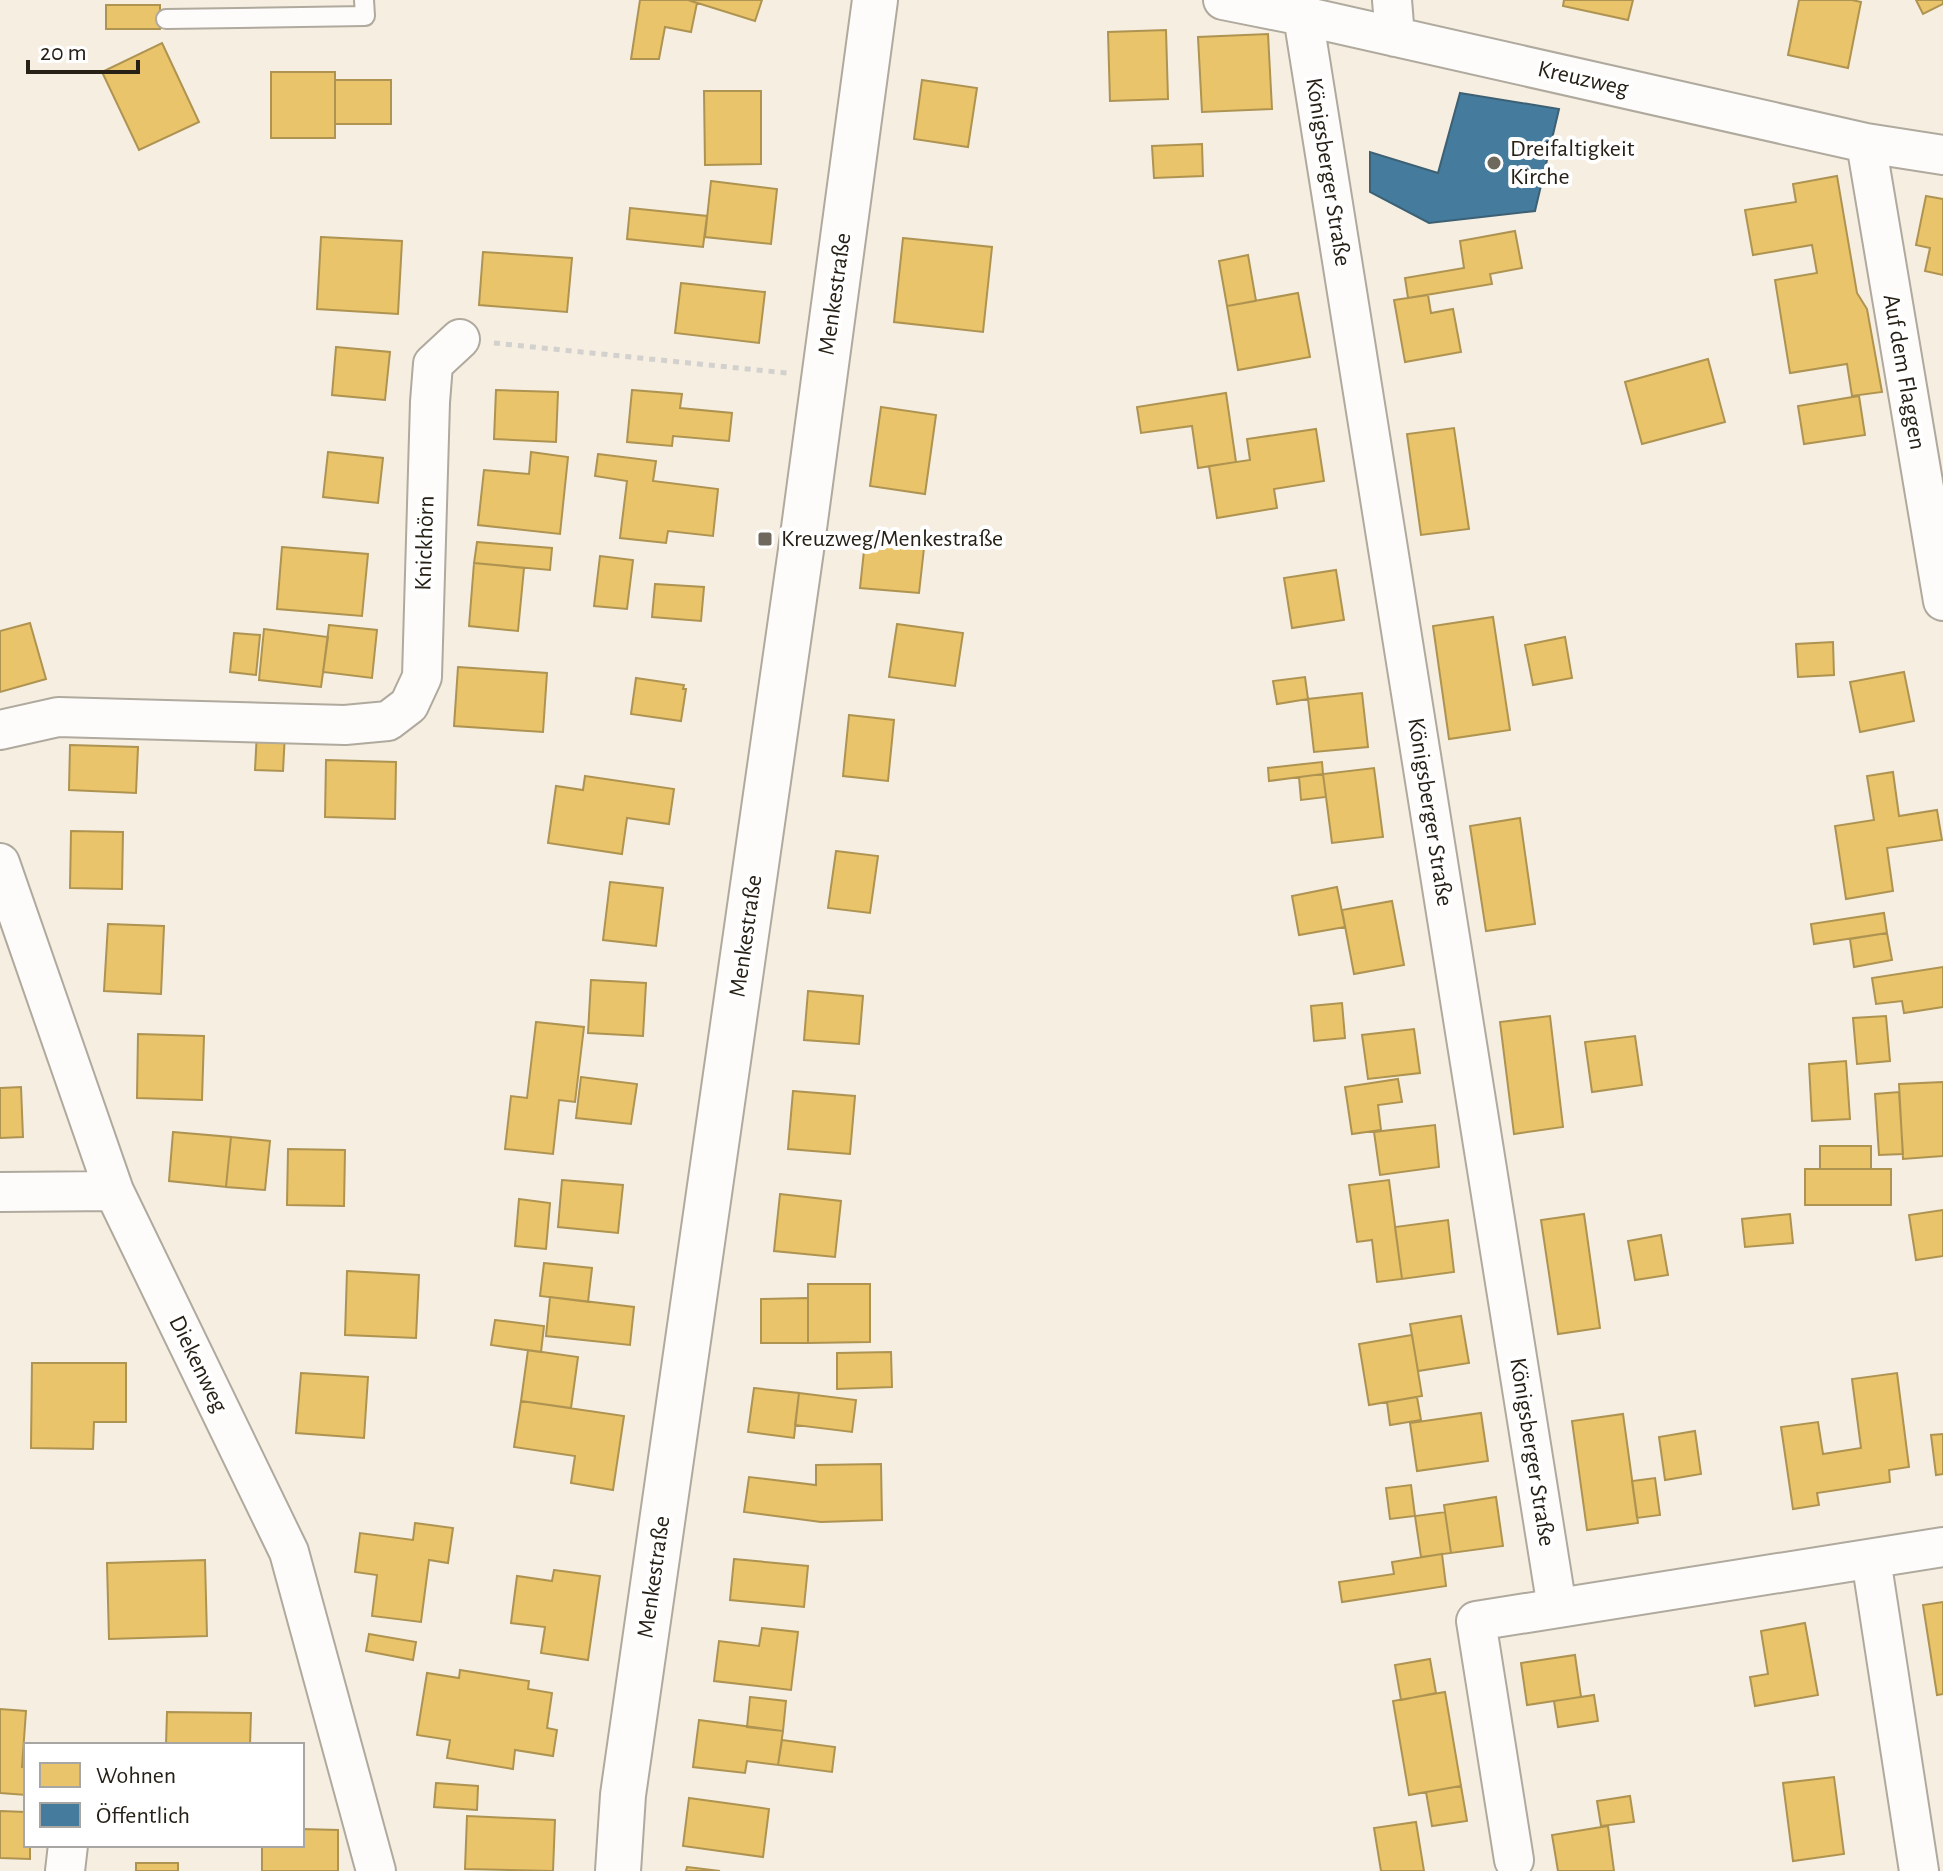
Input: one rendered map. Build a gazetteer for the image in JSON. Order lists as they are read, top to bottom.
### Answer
{
  "streets": {
    "street": [
      "Kreuzweg",
      "Königsberger Straße",
      "Menkestraße",
      "Auf dem Flaggen",
      "Knickhörn",
      "Diekenweg"
    ]
  },
  "crossings": [
    ["Kreuzweg", "Königsberger Straße"],
    ["Kreuzweg", "Auf dem Flaggen"]
  ],
  "places": {
    "other": ["Dreifaltigkeit Kirche"],
    "transit": ["Kreuzweg/Menkestraße"]
  },
  "legend": ["Wohnen", "Öffentlich"],
  "scale_bar": "20 m"
}
